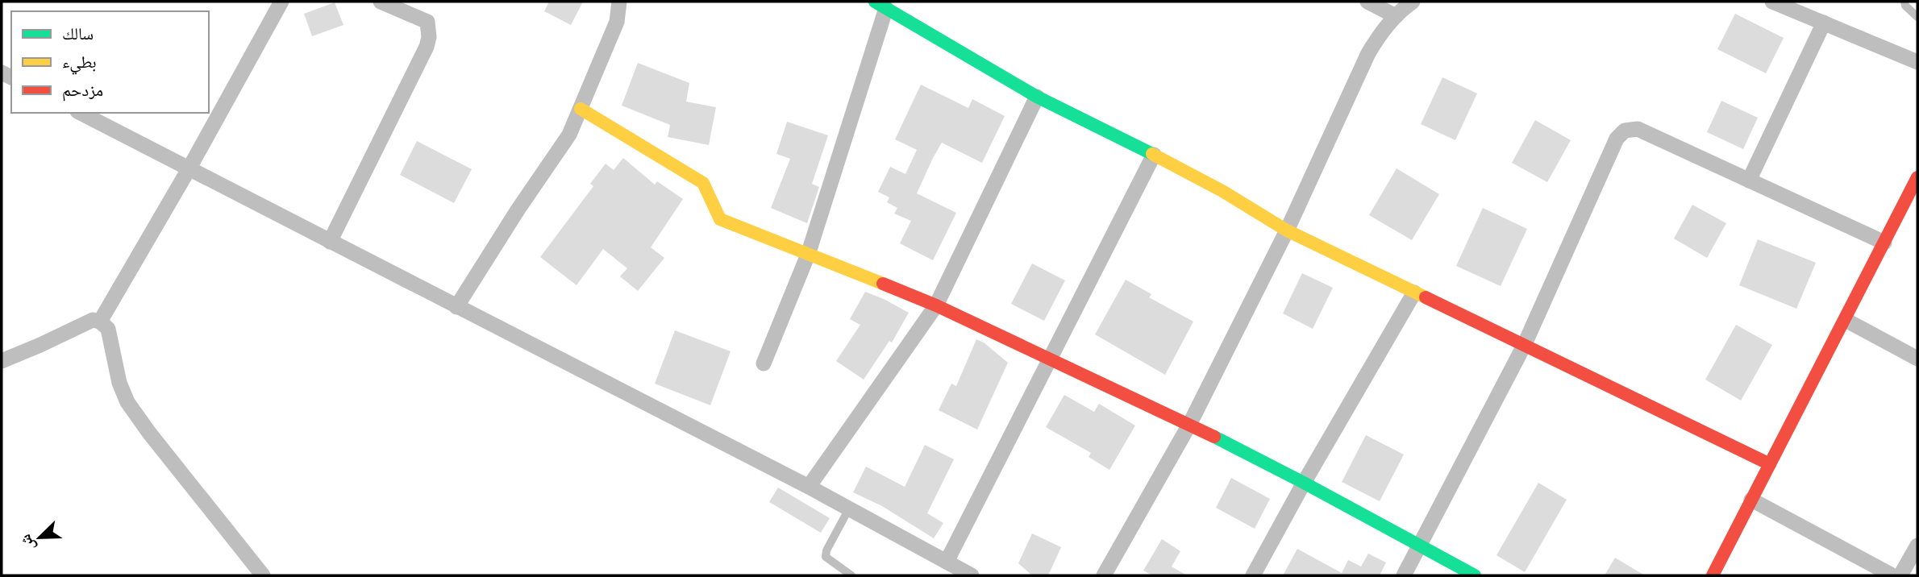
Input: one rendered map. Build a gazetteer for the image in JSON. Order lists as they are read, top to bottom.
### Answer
{
  "legend": ["سالك", "بطيء", "مزدحم"],
  "north": "bottom left"
}
